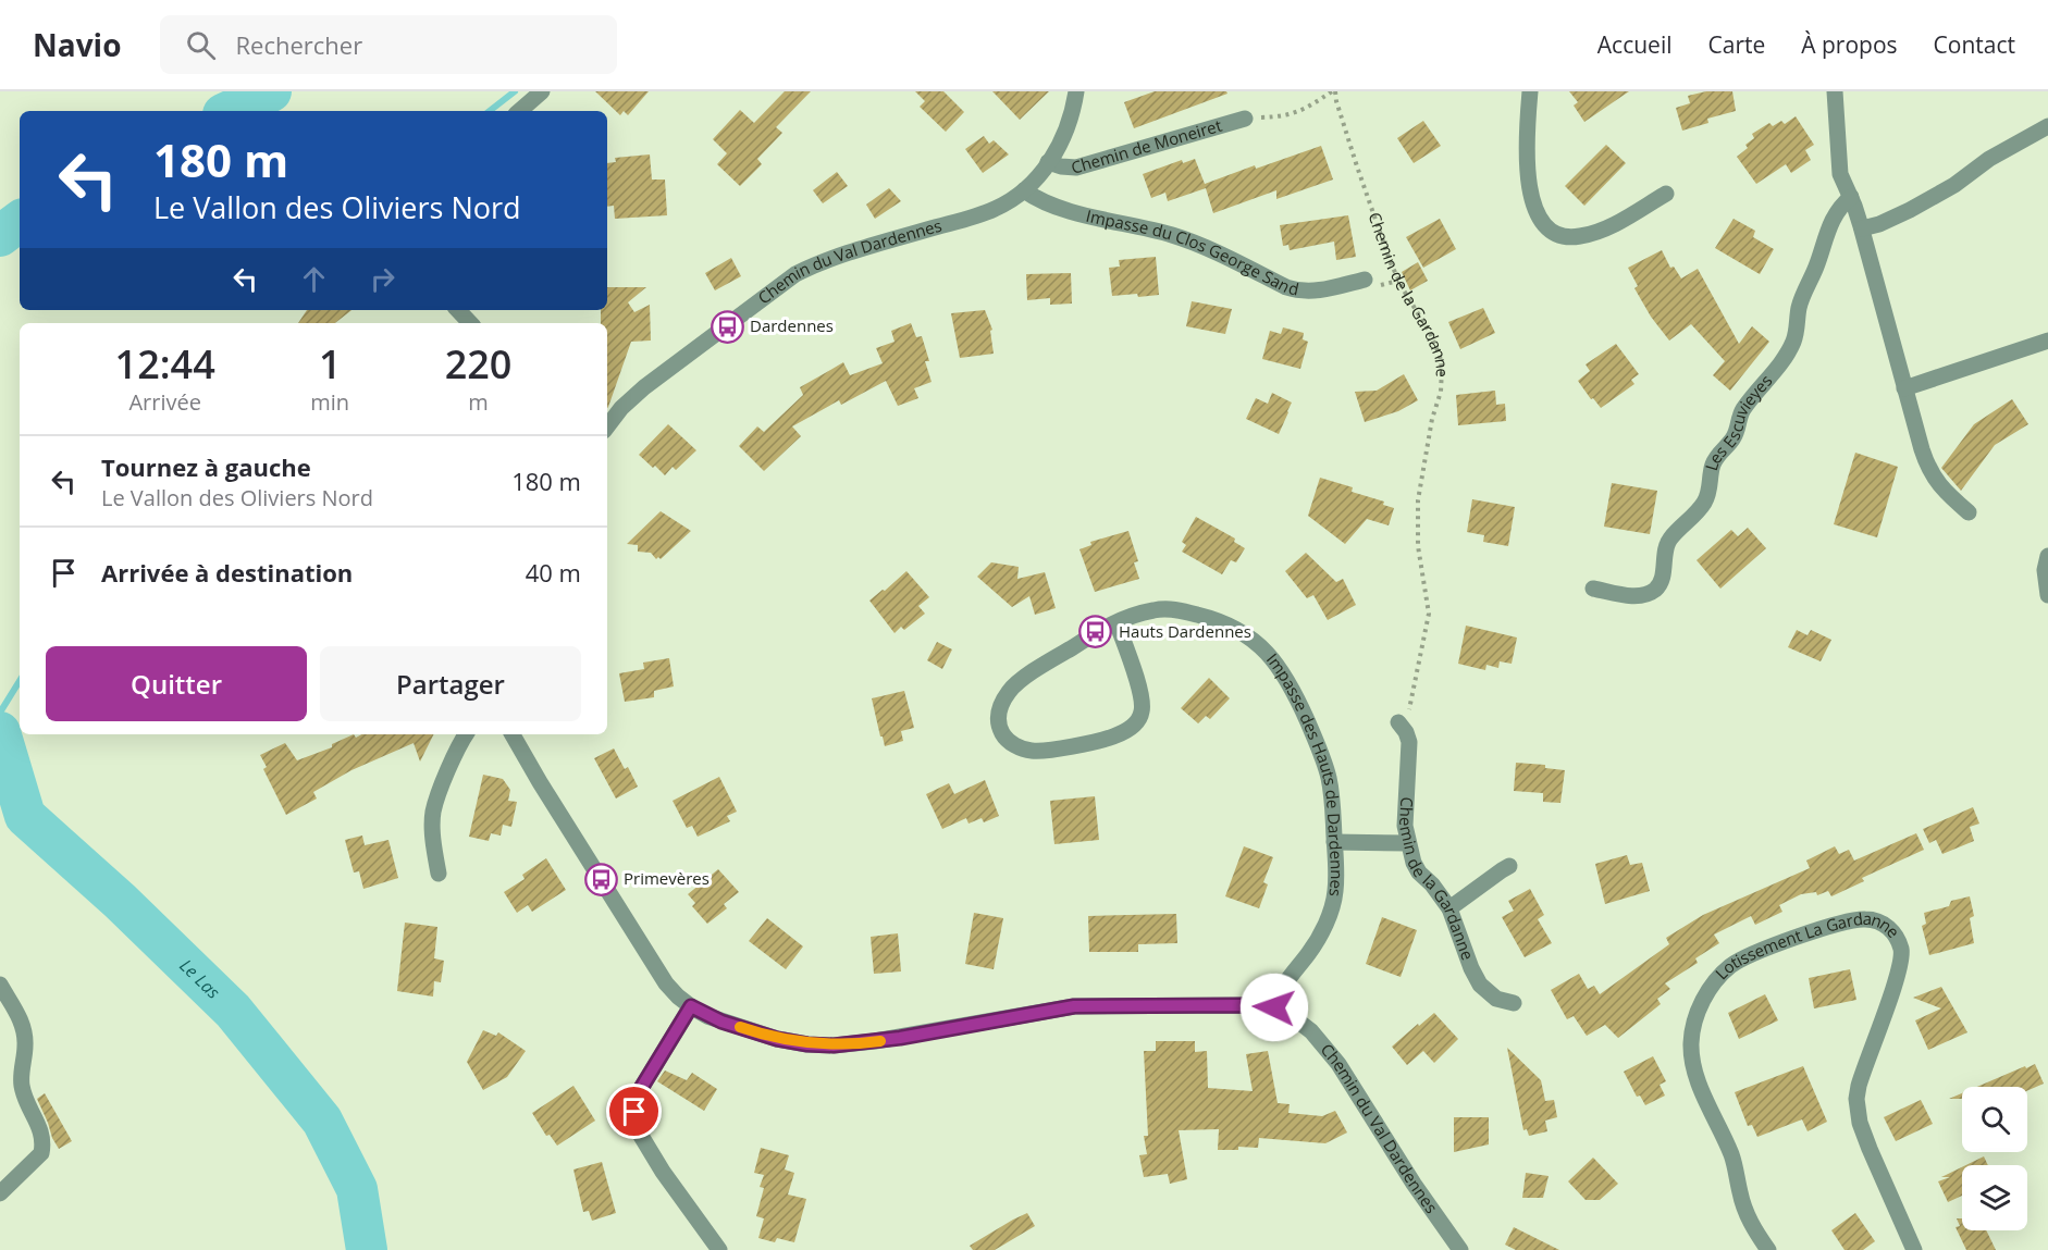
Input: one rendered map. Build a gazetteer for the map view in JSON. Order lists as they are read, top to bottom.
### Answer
{
  "streets": {
    "street": [
      "Chemin de Moneiret",
      "Impasse du Clos George Sand",
      "Chemin du Val Dardennes",
      "Chemin de la Gardanne",
      "Les Escuvieyes",
      "Impasse des Hauts de Dardennes",
      "Lotissement La Gardanne"
    ]
  },
  "crossings": [
    ["Chemin de Moneiret", "Chemin du Val Dardennes"],
    ["Impasse du Clos George Sand", "Chemin du Val Dardennes"],
    ["Chemin du Val Dardennes", "Impasse des Hauts de Dardennes"]
  ],
  "water": ["Le Las"],
  "places": {
    "bus stop": ["Dardennes", "Hauts Dardennes", "Primevères"]
  },
  "page": {
    "header": "Navio",
    "search": "Rechercher",
    "nav": [
      "Accueil",
      "Carte",
      "À propos",
      "Contact"
    ],
    "turn": ["180 m", "Le Vallon des Oliviers Nord"],
    "eta": [
      "12:44",
      "Arrivée",
      "1",
      "min",
      "220",
      "m"
    ],
    "list": [
      {
        "name": "Tournez à gauche",
        "note": "Le Vallon des Oliviers Nord",
        "value": "180 m"
      },
      {
        "name": "Arrivée à destination",
        "value": "40 m"
      }
    ],
    "buttons": ["Quitter", "Partager"]
  }
}
